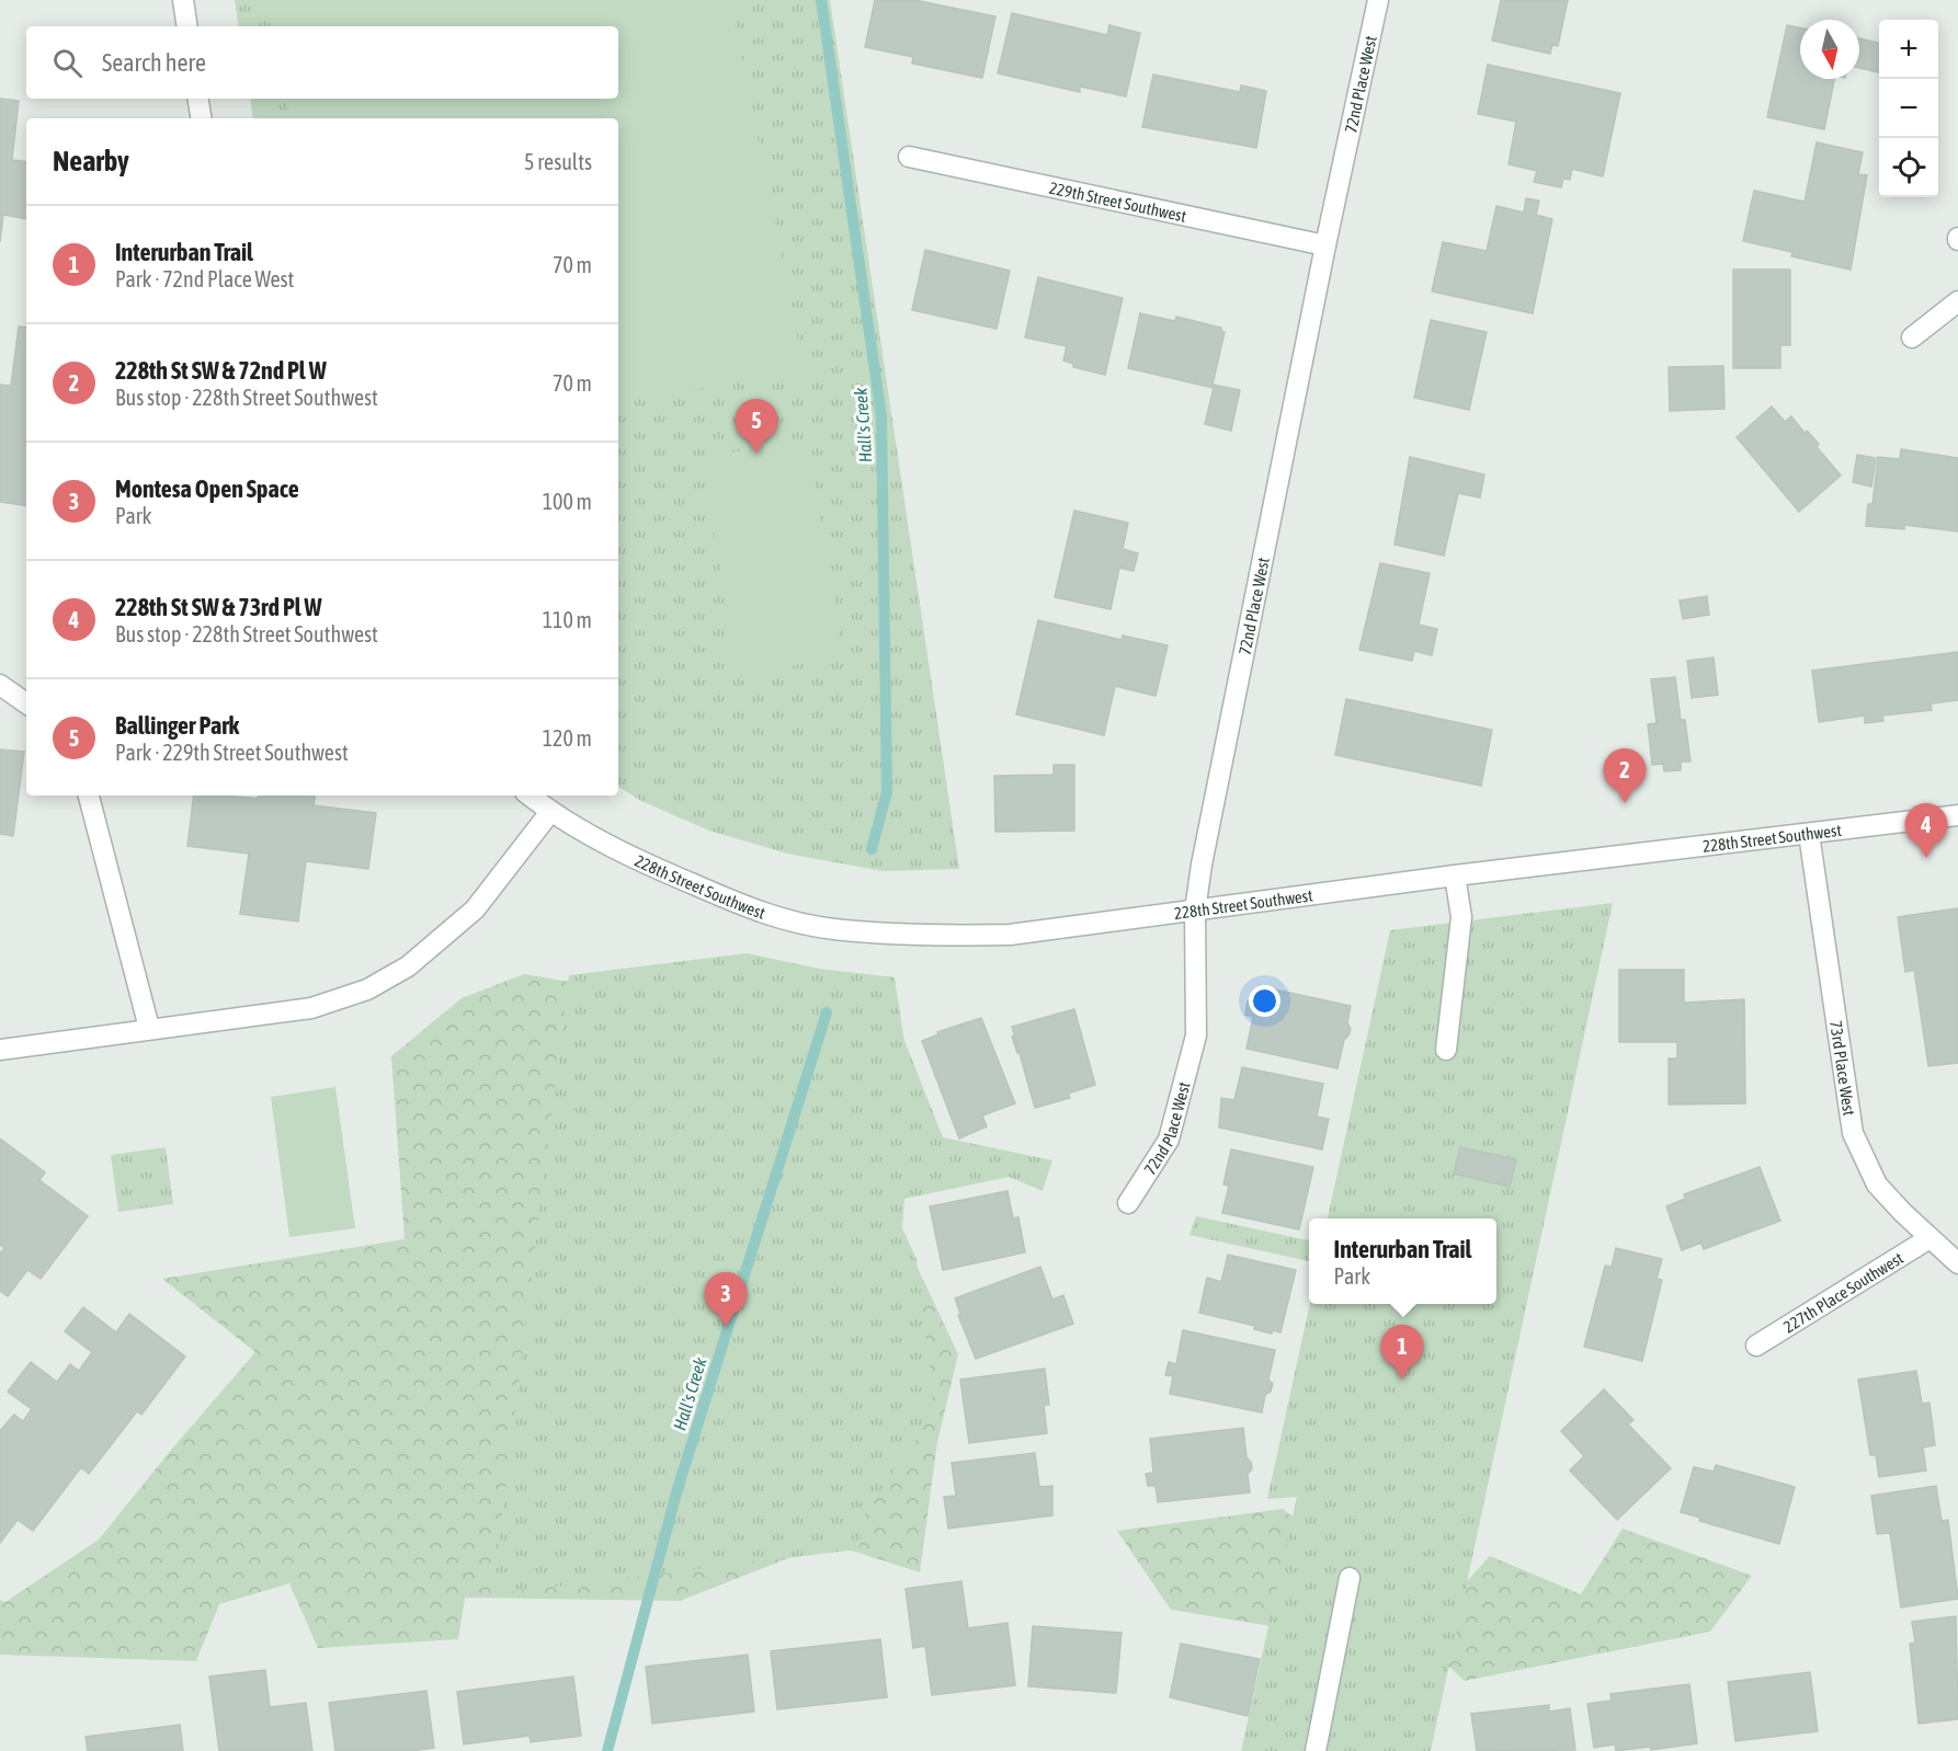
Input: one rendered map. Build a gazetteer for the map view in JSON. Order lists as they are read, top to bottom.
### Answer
{
  "streets": {
    "street": [
      "72nd Place West",
      "229th Street Southwest",
      "228th Street Southwest",
      "73rd Place West",
      "227th Place Southwest"
    ]
  },
  "crossings": [
    ["72nd Place West", "229th Street Southwest"],
    ["72nd Place West", "228th Street Southwest"],
    ["228th Street Southwest", "73rd Place West"],
    ["73rd Place West", "227th Place Southwest"]
  ],
  "water": ["Hall's Creek"],
  "north": "bottom",
  "page": {
    "map_buttons": ["+", "−"],
    "search": "Search here",
    "heading": ["Nearby", "5 results"],
    "list": [
      {
        "mark": "1",
        "name": "Interurban Trail",
        "note": "Park · 72nd Place West",
        "value": "70 m"
      },
      {
        "mark": "2",
        "name": "228th St SW & 72nd Pl W",
        "note": "Bus stop · 228th Street Southwest",
        "value": "70 m"
      },
      {
        "mark": "3",
        "name": "Montesa Open Space",
        "note": "Park",
        "value": "100 m"
      },
      {
        "mark": "4",
        "name": "228th St SW & 73rd Pl W",
        "note": "Bus stop · 228th Street Southwest",
        "value": "110 m"
      },
      {
        "mark": "5",
        "name": "Ballinger Park",
        "note": "Park · 229th Street Southwest",
        "value": "120 m"
      }
    ],
    "pins": [
      "5",
      "2",
      "4",
      "3",
      "1"
    ],
    "popup": ["Interurban Trail", "Park"]
  }
}
